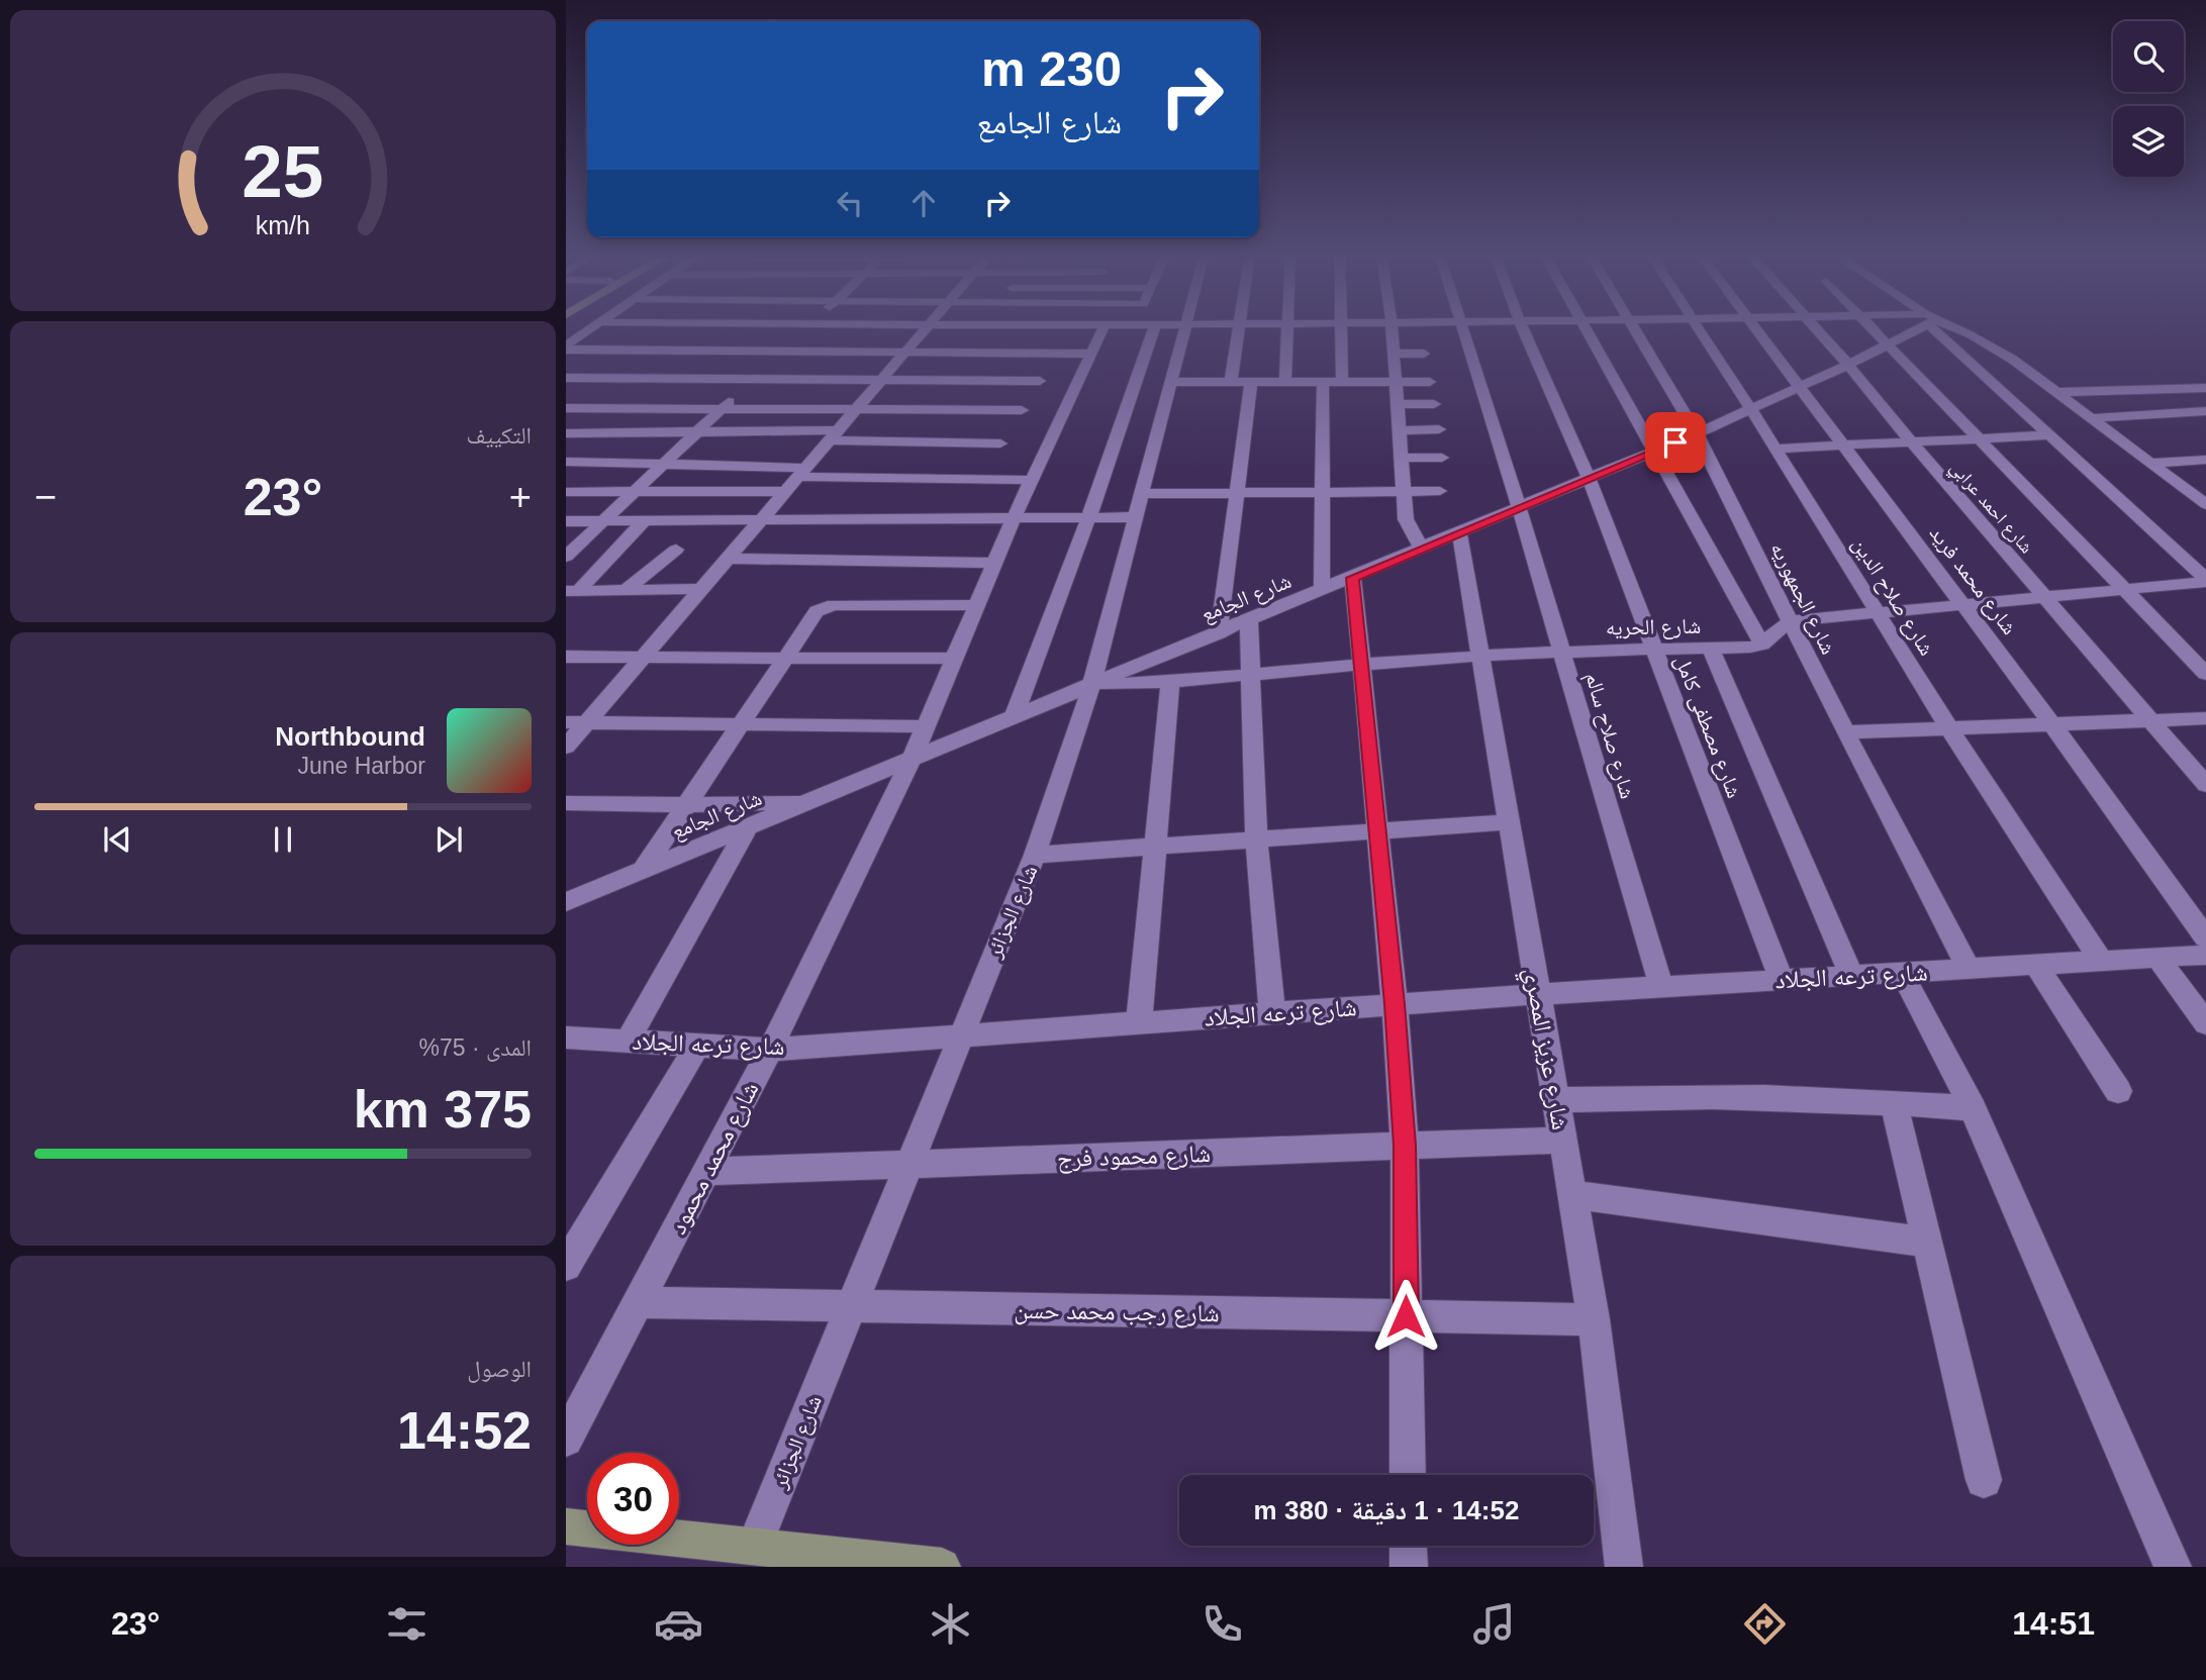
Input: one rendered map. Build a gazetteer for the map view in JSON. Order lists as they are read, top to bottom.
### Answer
{
  "streets": {
    "street": [
      "شارع احمد عرابي",
      "شارع محمد فريد",
      "شارع صلاح الدين",
      "شارع الجامع",
      "شارع الجمهوريه",
      "شارع الحريه",
      "شارع مصطفى كامل",
      "شارع صلاح سالم",
      "شارع الجزائر",
      "شارع ترعه الجلاد",
      "شارع عزيز المصري",
      "شارع محمود فرج",
      "شارع محمد محمود",
      "شارع رجب محمد حسن"
    ]
  },
  "crossings": [
    ["شارع احمد عرابي", "شارع الجامع"],
    ["شارع محمد فريد", "شارع الجامع"],
    ["شارع صلاح الدين", "شارع الجامع"],
    ["شارع صلاح الدين", "شارع ترعه الجلاد"],
    ["شارع الجامع", "شارع الجمهوريه"],
    ["شارع الجامع", "شارع الحريه"],
    ["شارع الجامع", "شارع مصطفى كامل"],
    ["شارع الجامع", "شارع صلاح سالم"],
    ["شارع الجامع", "شارع الجزائر"],
    ["شارع الجامع", "شارع عزيز المصري"],
    ["شارع الجامع", "شارع محمد محمود"],
    ["شارع الجمهوريه", "شارع ترعه الجلاد"],
    ["شارع الحريه", "شارع مصطفى كامل"],
    ["شارع الحريه", "شارع صلاح سالم"],
    ["شارع الحريه", "شارع الجزائر"],
    ["شارع الحريه", "شارع عزيز المصري"],
    ["شارع مصطفى كامل", "شارع ترعه الجلاد"],
    ["شارع صلاح سالم", "شارع ترعه الجلاد"],
    ["شارع الجزائر", "شارع ترعه الجلاد"],
    ["شارع الجزائر", "شارع محمود فرج"],
    ["شارع الجزائر", "شارع رجب محمد حسن"],
    ["شارع ترعه الجلاد", "شارع عزيز المصري"],
    ["شارع ترعه الجلاد", "شارع محمد محمود"],
    ["شارع عزيز المصري", "شارع محمود فرج"],
    ["شارع عزيز المصري", "شارع رجب محمد حسن"],
    ["شارع محمود فرج", "شارع محمد محمود"],
    ["شارع محمد محمود", "شارع رجب محمد حسن"]
  ],
  "page": {
    "turn": ["230 m", "شارع الجامع"],
    "tile": [
      "التكييف",
      ["المدى · 75%", "375 km"],
      ["الوصول", "14:52"]
    ],
    "heat": ["−", "23°", "+"],
    "song": ["Northbound", "June Harbor"],
    "limit": "30",
    "trip": "14:52 · 1 دقيقة · 380 m",
    "tabs": ["14:51", "23°"],
    "gauge": ["25", "km/h"]
  }
}
